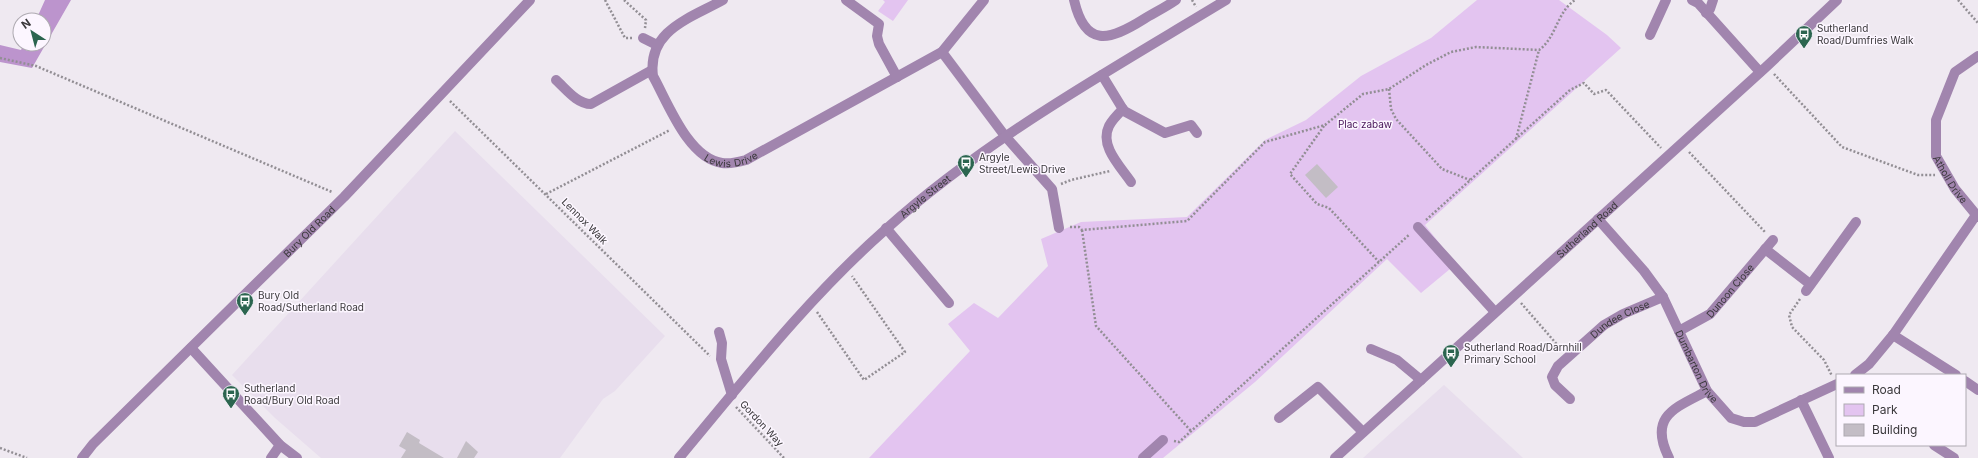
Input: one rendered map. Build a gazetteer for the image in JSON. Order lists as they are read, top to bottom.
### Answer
{
  "streets": {
    "street": [
      "Lewis Drive",
      "Atholl Drive",
      "Argyle Street",
      "Sutherland Road",
      "Bury Old Road",
      "Dunoon Close",
      "Dundee Close",
      "Dumbarton Drive"
    ],
    "path": ["Lennox Walk", "Gordon Way"]
  },
  "crossings": [
    ["Argyle Street", "Gordon Way"],
    ["Sutherland Road", "Dumbarton Drive"],
    ["Dunoon Close", "Dumbarton Drive"],
    ["Dundee Close", "Dumbarton Drive"]
  ],
  "parks": ["Plac zabaw"],
  "places": {
    "bus stop": [
      "Sutherland Road/Dumfries Walk",
      "Argyle Street/Lewis Drive",
      "Bury Old Road/Sutherland Road",
      "Sutherland Road/Darnhill Primary School",
      "Sutherland Road/Bury Old Road"
    ]
  },
  "legend": ["Road", "Park", "Building"],
  "north": "top left"
}
